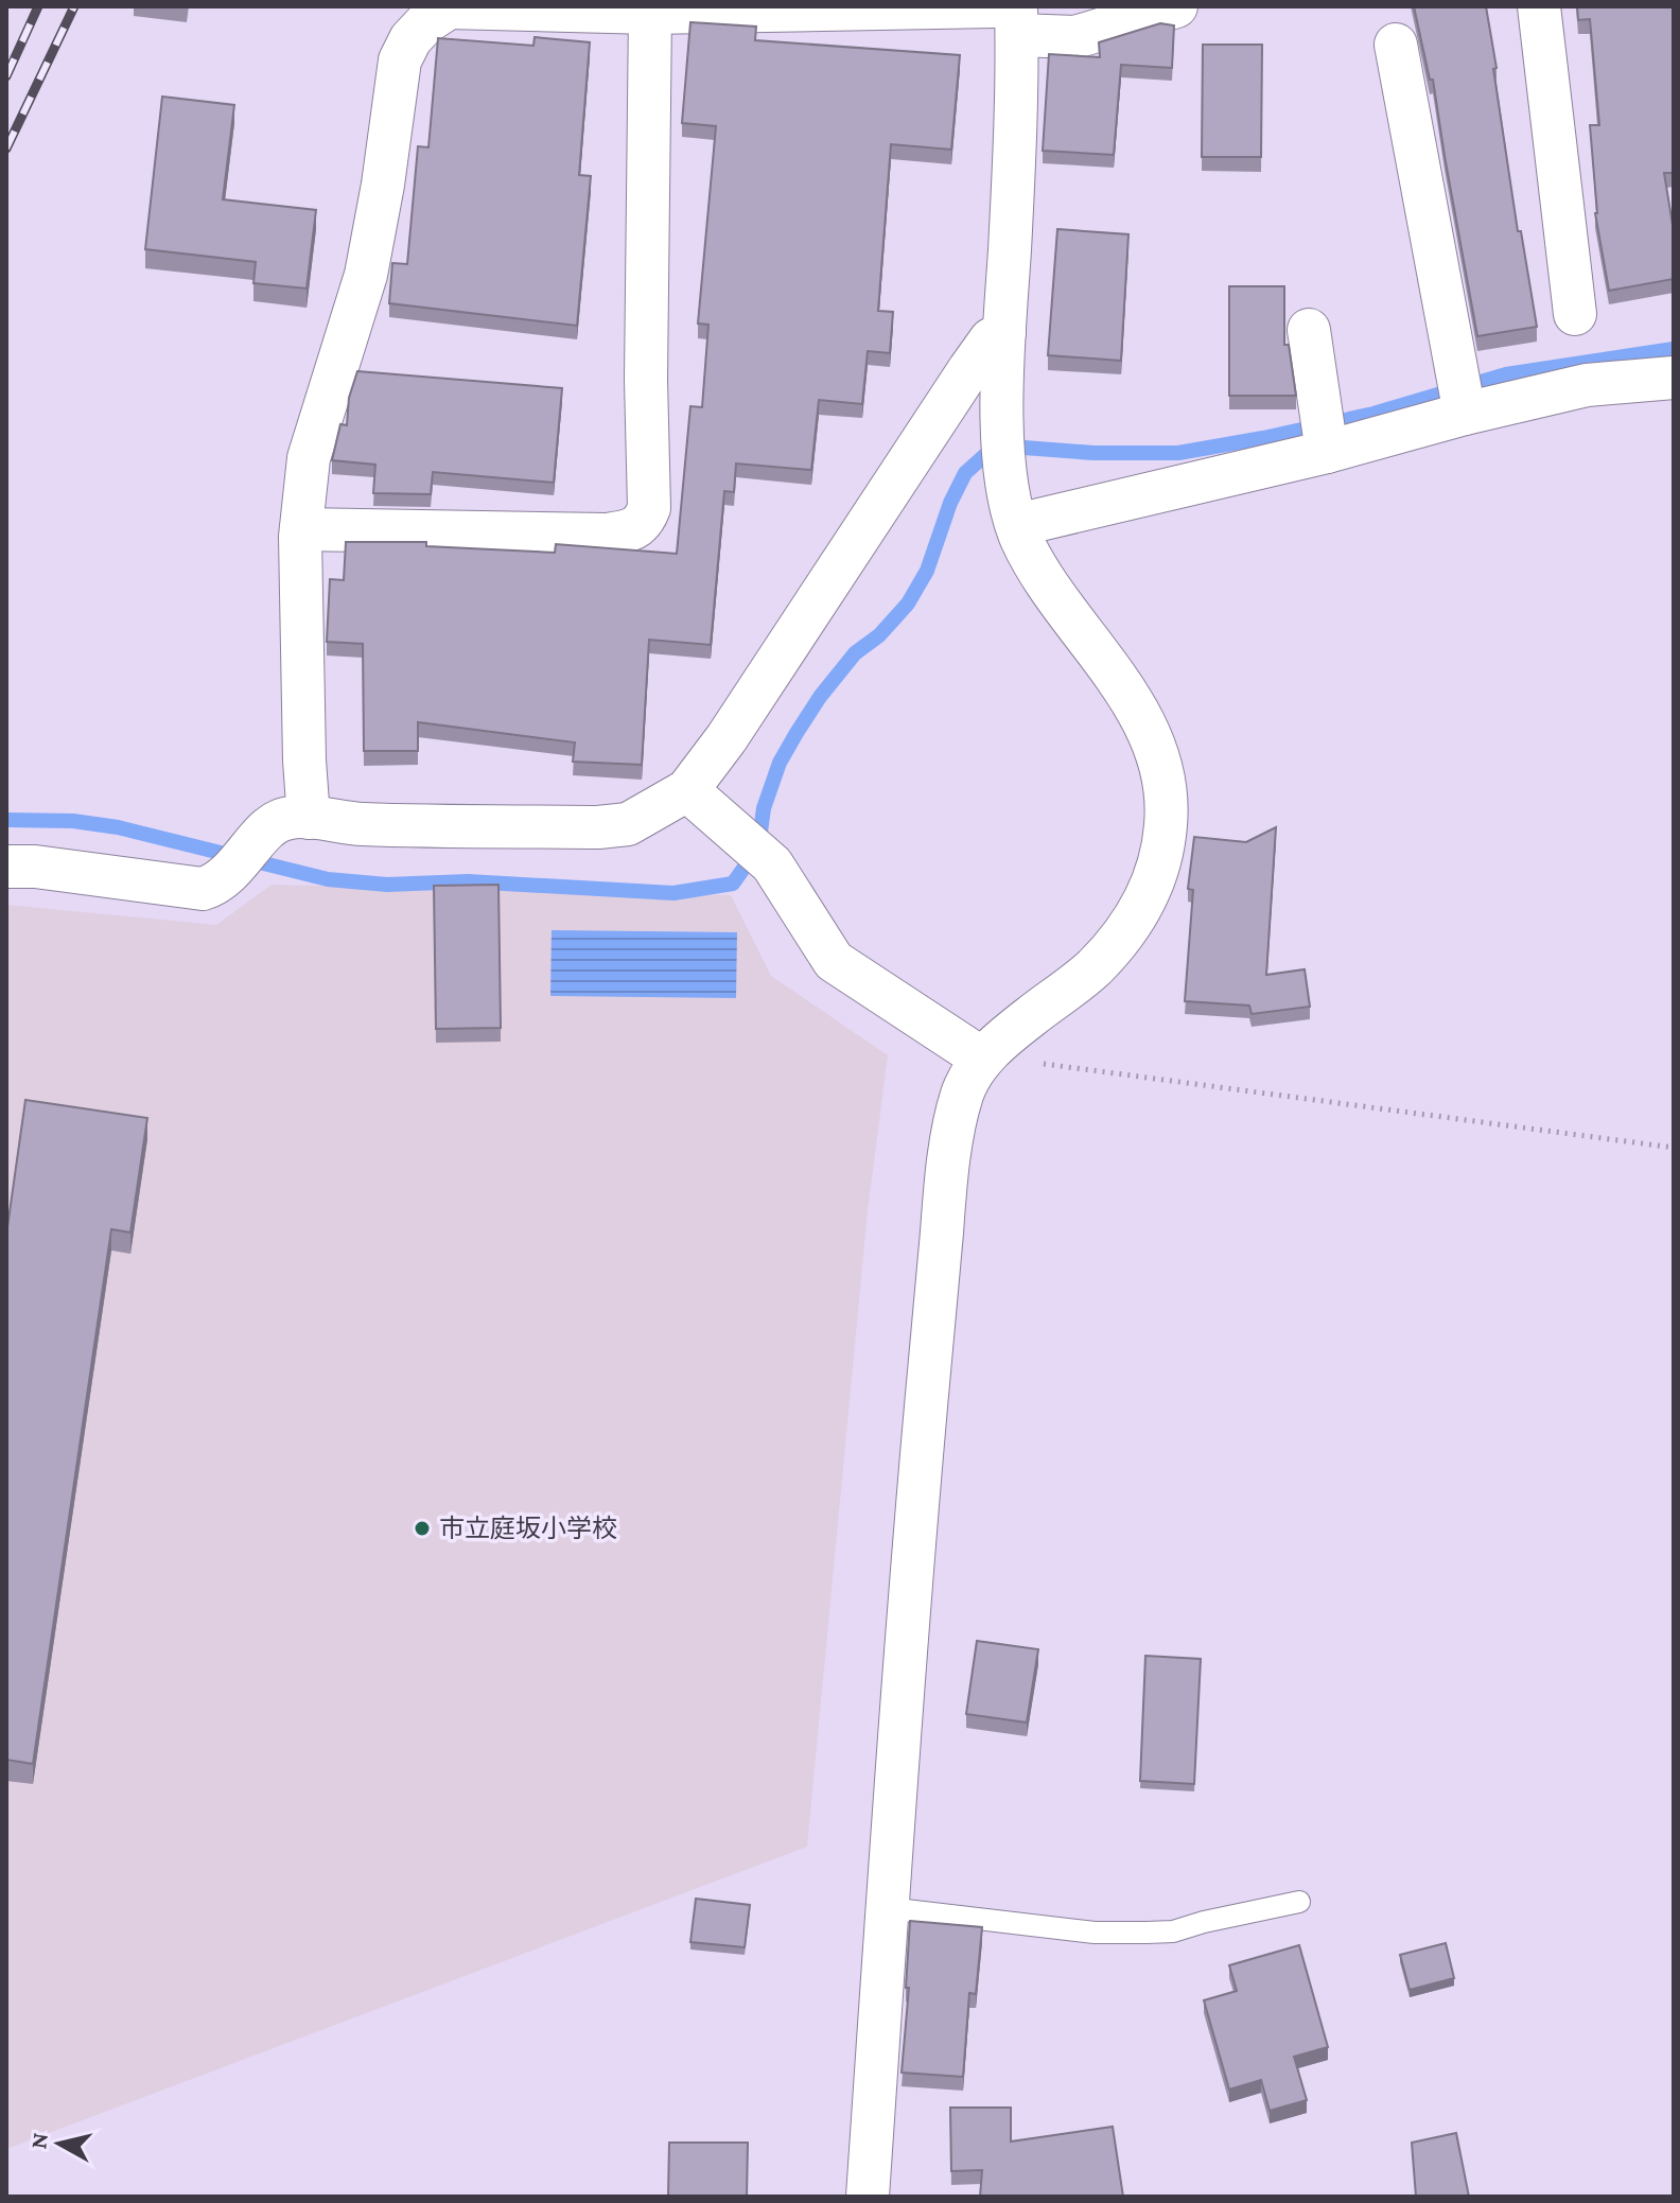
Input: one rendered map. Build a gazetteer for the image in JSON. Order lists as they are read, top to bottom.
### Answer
{
  "places": ["市立庭坂小学校"],
  "north": "left"
}
